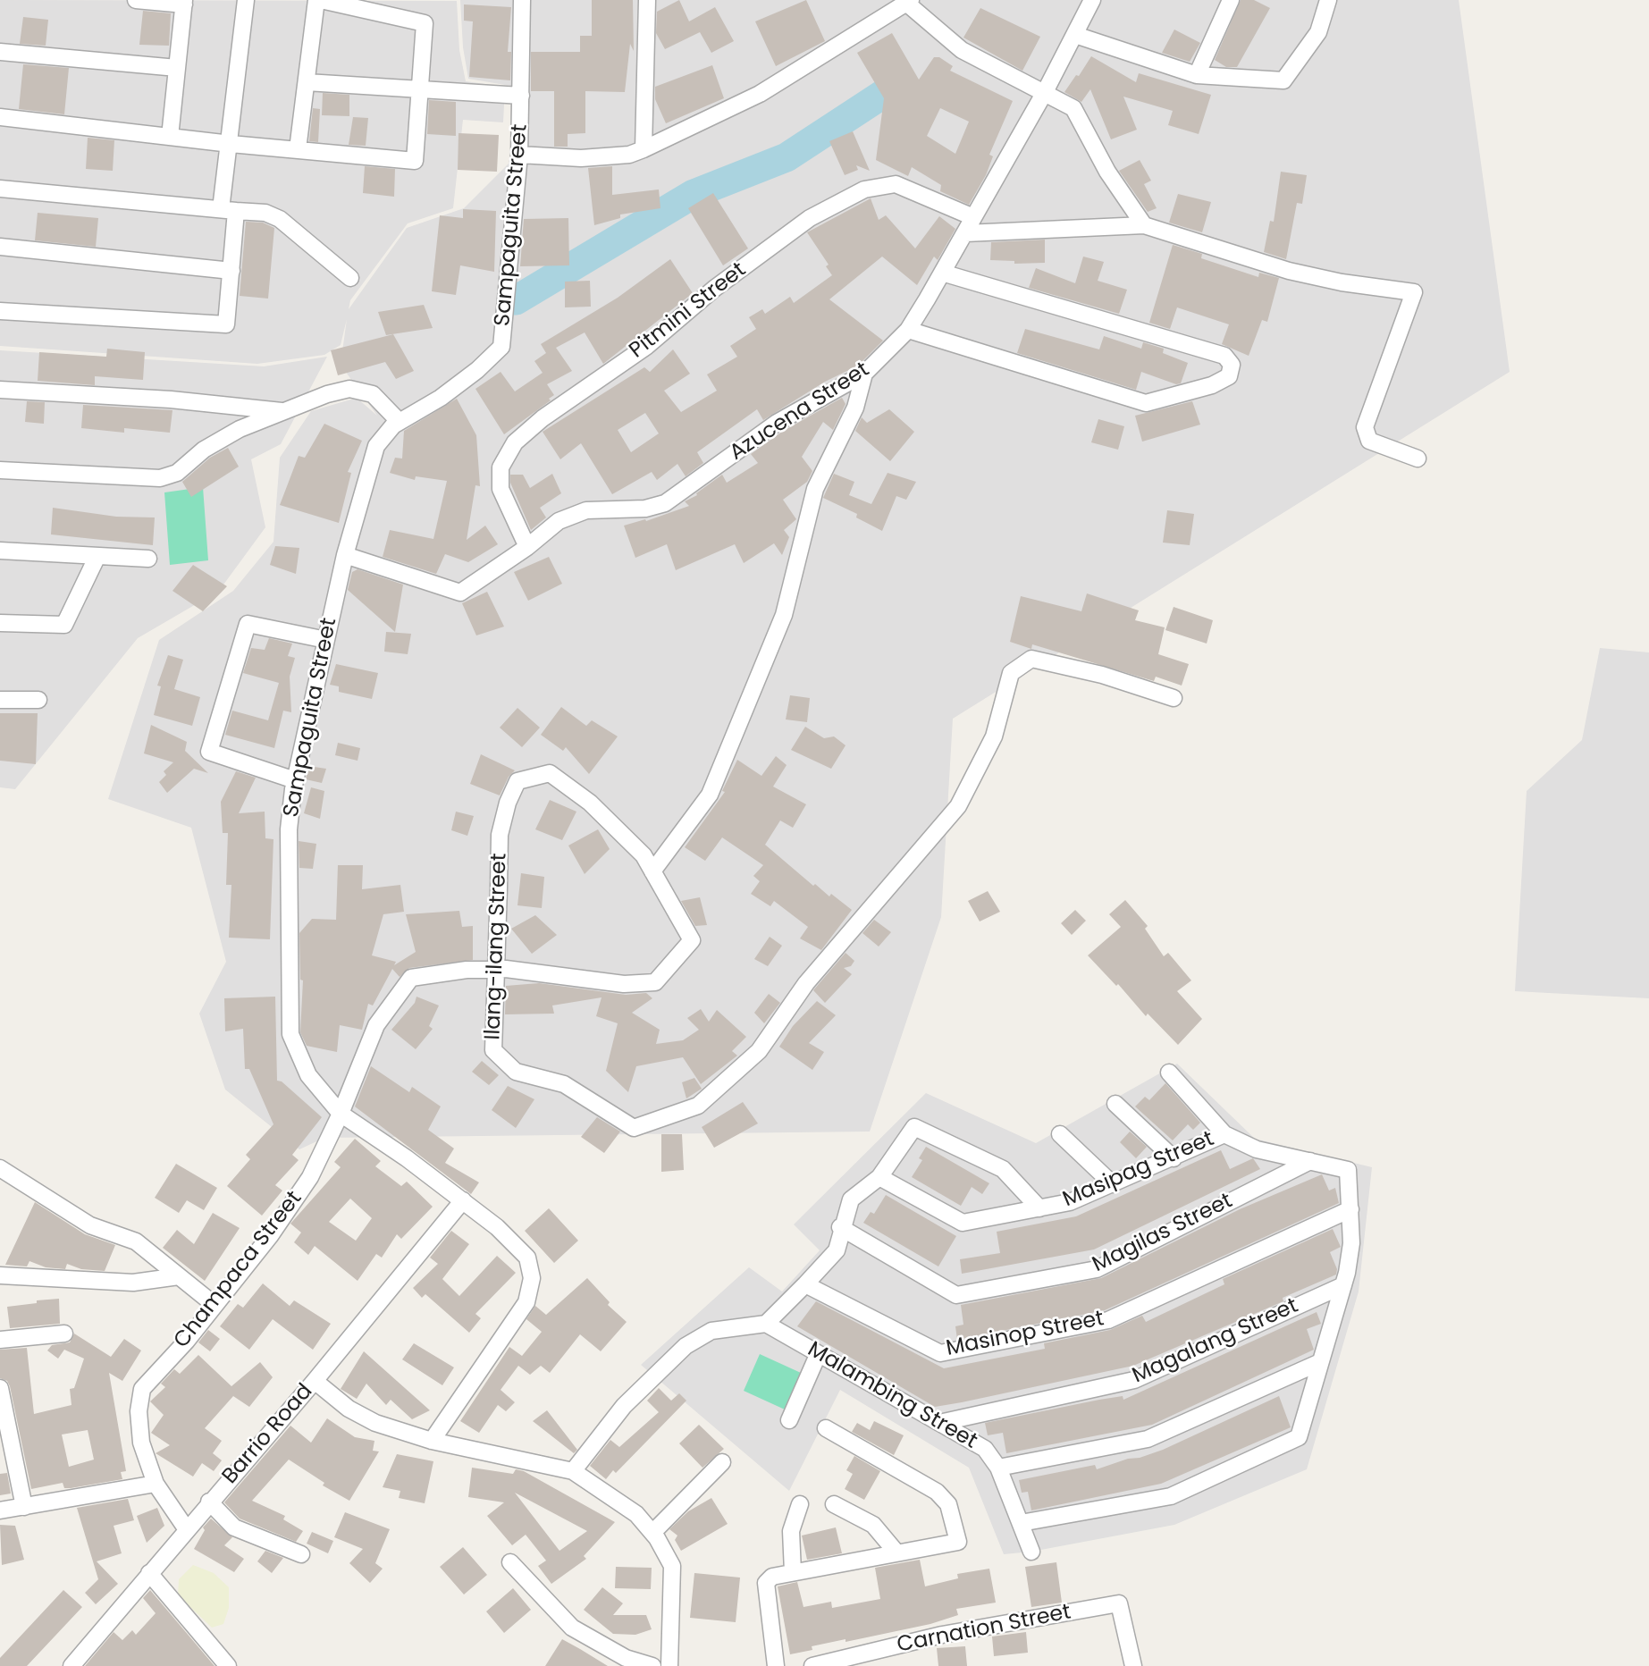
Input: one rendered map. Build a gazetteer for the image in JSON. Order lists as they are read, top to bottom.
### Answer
{
  "streets": {
    "street": [
      "Sampaguita Street",
      "Pitmini Street",
      "Azucena Street",
      "Ilang-ilang Street",
      "Masipag Street",
      "Magilas Street",
      "Champaca Street",
      "Masinop Street",
      "Magalang Street",
      "Malambing Street",
      "Barrio Road",
      "Carnation Street"
    ]
  },
  "crossings": [
    ["Sampaguita Street", "Azucena Street"],
    ["Sampaguita Street", "Champaca Street"],
    ["Sampaguita Street", "Barrio Road"],
    ["Pitmini Street", "Azucena Street"],
    ["Ilang-ilang Street", "Champaca Street"],
    ["Champaca Street", "Barrio Road"],
    ["Magalang Street", "Malambing Street"]
  ]
}
